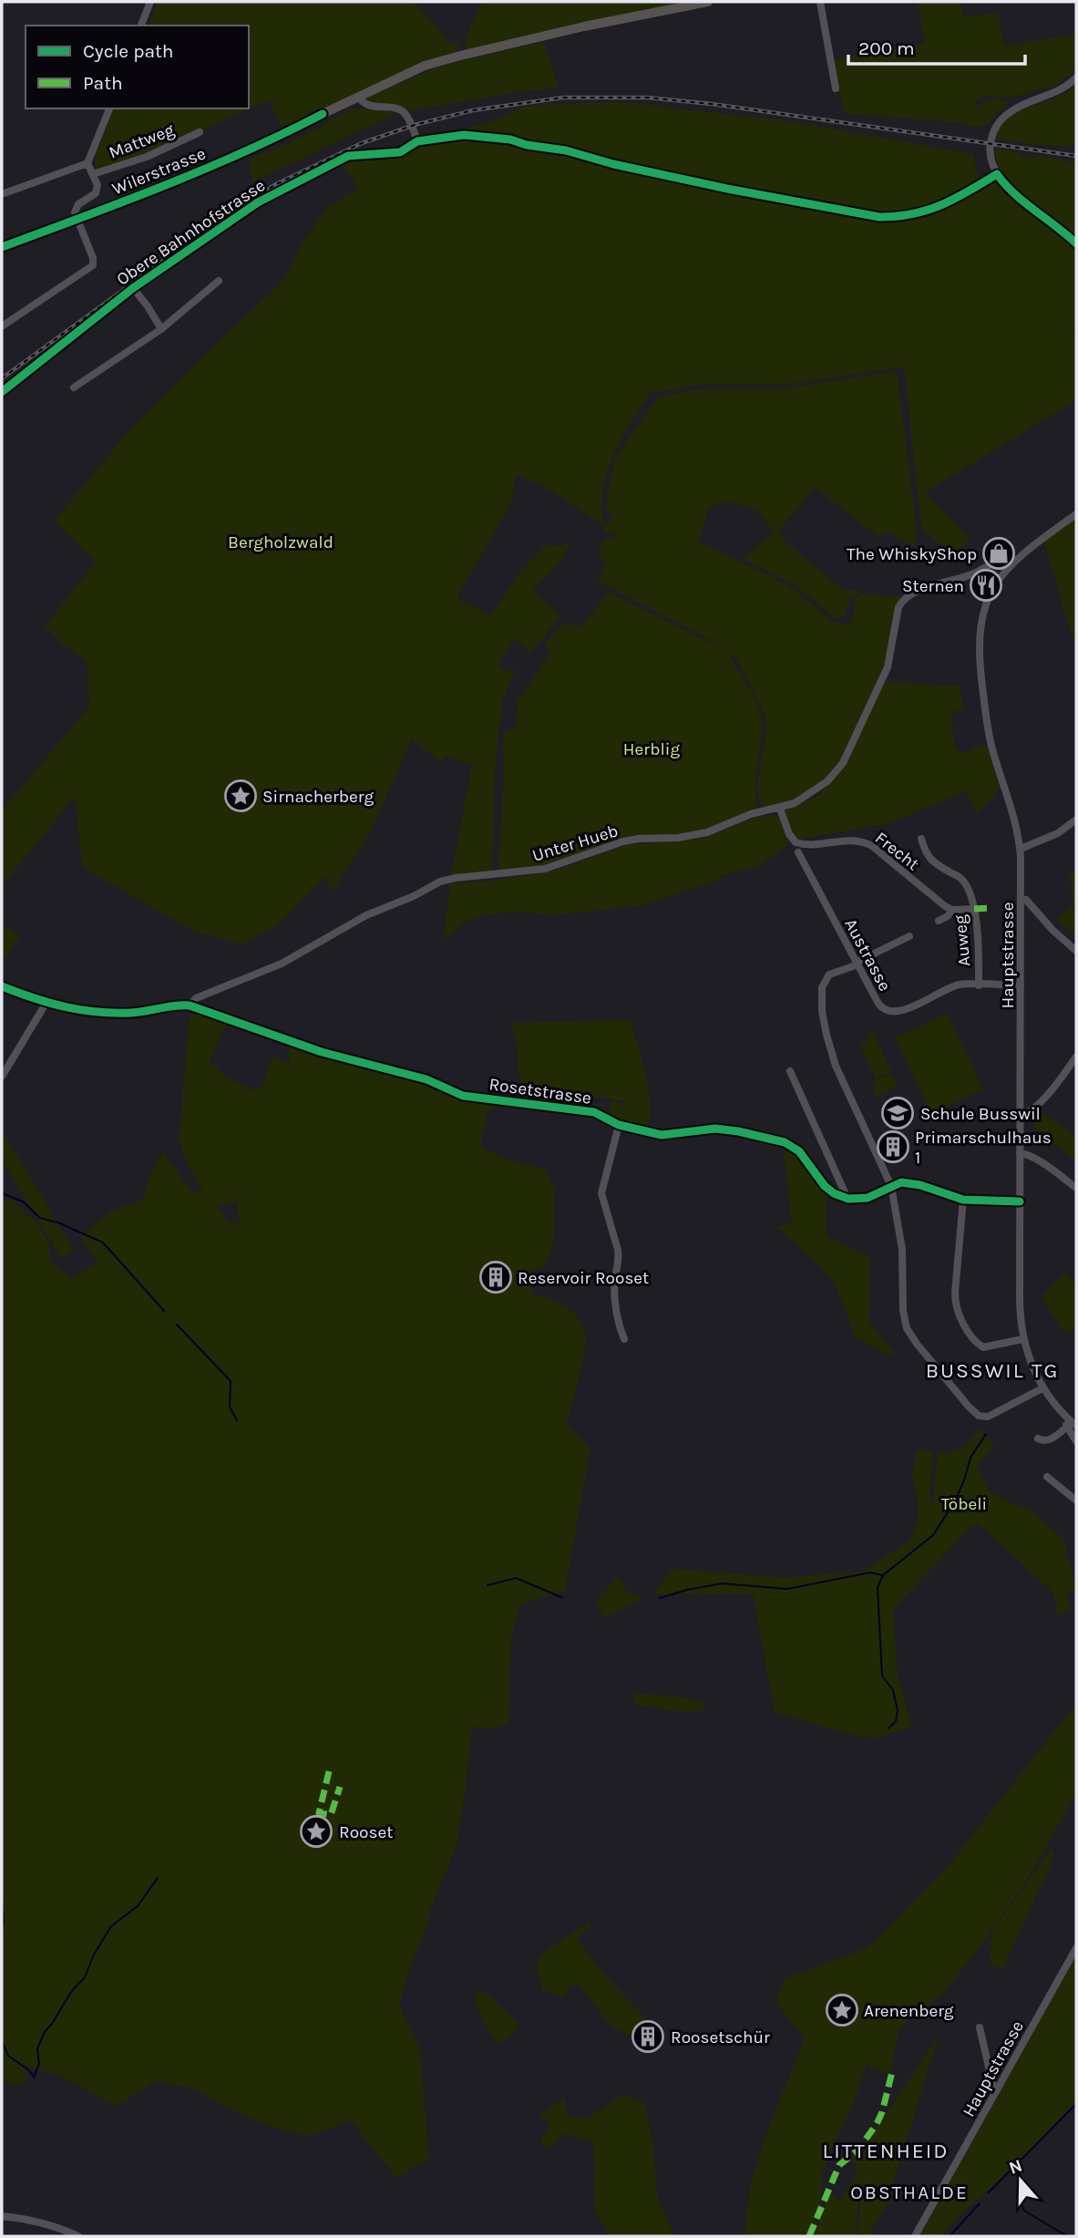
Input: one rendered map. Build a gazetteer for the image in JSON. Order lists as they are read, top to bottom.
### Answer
{
  "streets": {
    "main road": ["Wilerstrasse"],
    "street": [
      "Mattweg",
      "Obere Bahnhofstrasse",
      "Unter Hueb",
      "Frecht",
      "Auweg",
      "Austrasse",
      "Hauptstrasse",
      "Rosetstrasse"
    ]
  },
  "crossings": [
    ["Wilerstrasse", "Obere Bahnhofstrasse"],
    ["Unter Hueb", "Frecht"],
    ["Unter Hueb", "Hauptstrasse"],
    ["Unter Hueb", "Rosetstrasse"],
    ["Auweg", "Austrasse"],
    ["Austrasse", "Hauptstrasse"]
  ],
  "districts": ["BUSSWIL TG", "LITTENHEID", "OBSTHALDE"],
  "parks": ["Bergholzwald", "Herblig", "Töbeli"],
  "places": {
    "shop": ["The WhiskyShop"],
    "restaurant": ["Sternen"],
    "place": ["Sirnacherberg", "Rooset", "Arenenberg"],
    "school or university": ["Schule Busswil"],
    "building": ["Primarschulhaus 1", "Reservoir Rooset", "Roosetschür"]
  },
  "legend": ["Cycle path", "Path"],
  "scale_bar": "200 m",
  "north": "top"
}
